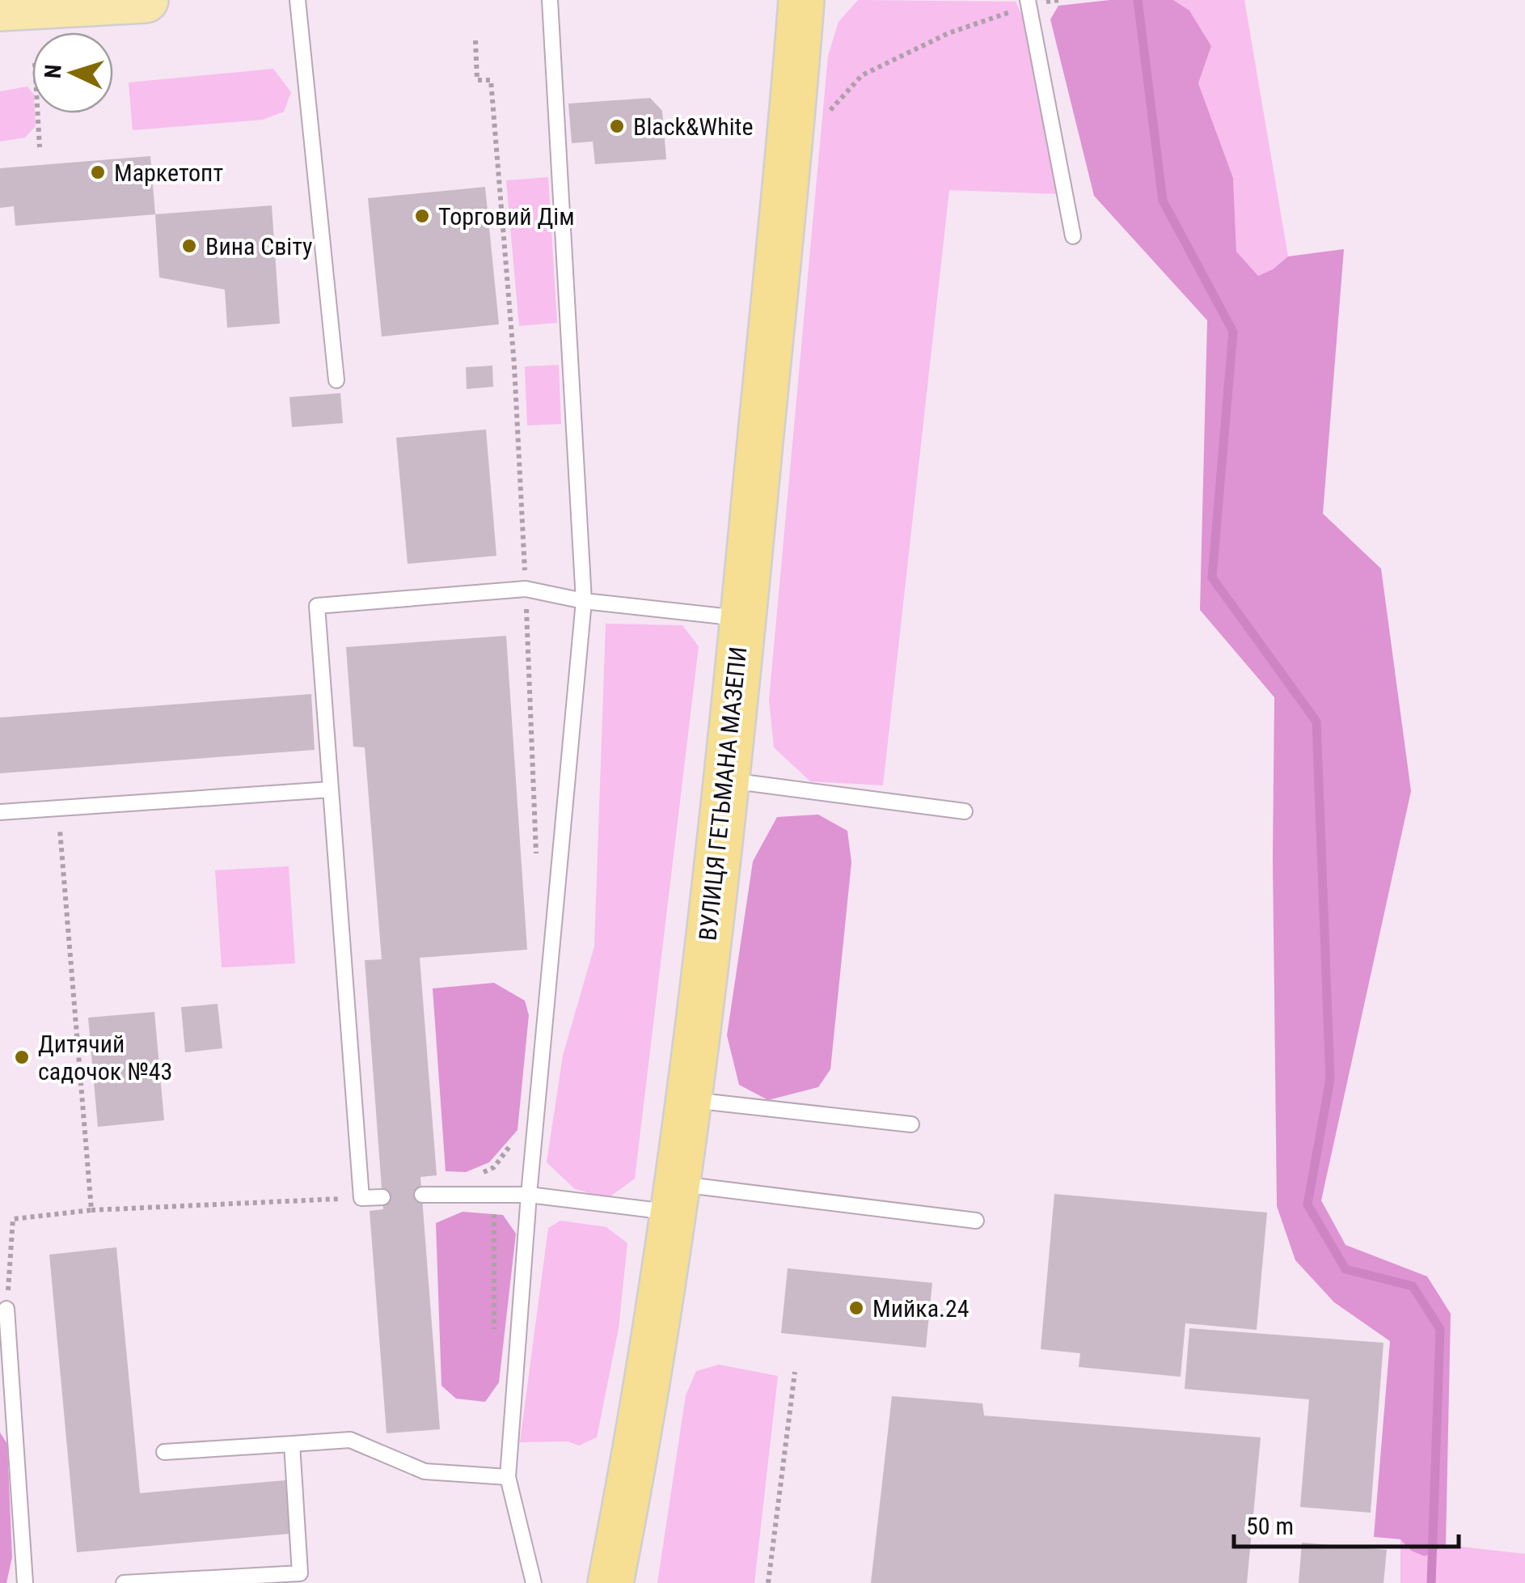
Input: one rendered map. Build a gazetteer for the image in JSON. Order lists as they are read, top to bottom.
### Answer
{
  "streets": {
    "highway": ["ВУЛИЦЯ ГЕТЬМАНА МАЗЕПИ"]
  },
  "places": [
    "Black&White",
    "Маркетопт",
    "Торговий Дім",
    "Вина Світу",
    "Дитячий садочок №43",
    "Мийка.24"
  ],
  "scale_bar": "50 m",
  "north": "left"
}
